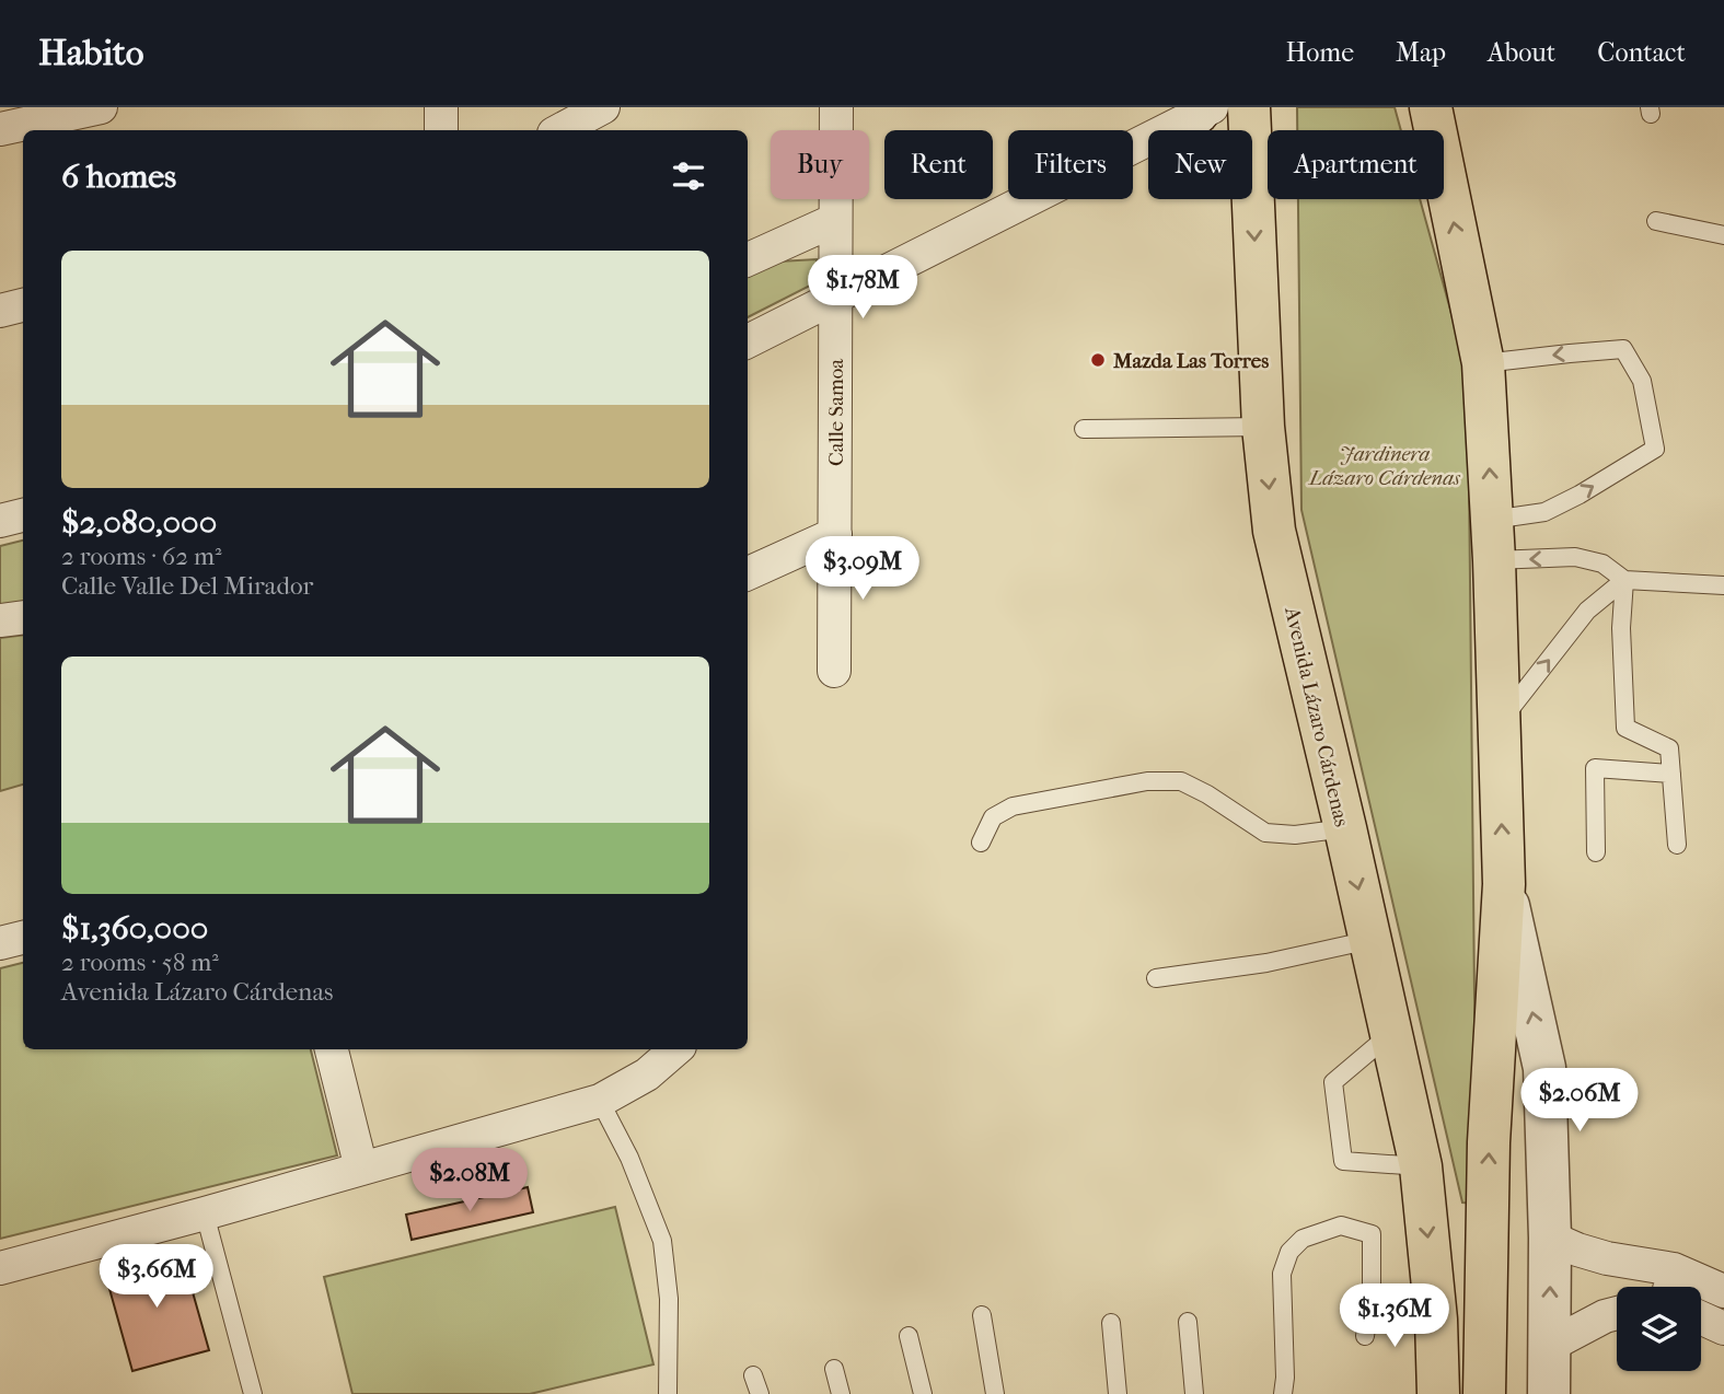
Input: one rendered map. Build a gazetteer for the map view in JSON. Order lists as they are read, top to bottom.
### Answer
{
  "streets": {
    "highway": ["Avenida Lázaro Cárdenas"],
    "street": ["Calle Samoa"]
  },
  "parks": ["Jardinera Lázaro Cárdenas"],
  "places": ["Mazda Las Torres"],
  "page": {
    "header": "Habito",
    "nav": [
      "Home",
      "Map",
      "About",
      "Contact"
    ],
    "chip": [
      "Buy",
      "Rent",
      "Filters",
      "New",
      "Apartment"
    ],
    "heading": "6 homes",
    "list": [
      {
        "name": "$2,080,000",
        "note": "2 rooms · 62 m² · Calle Valle Del Mirador"
      },
      {
        "name": "$1,360,000",
        "note": "2 rooms · 58 m² · Avenida Lázaro Cárdenas"
      }
    ],
    "price": [
      "$1.78M",
      "$3.09M",
      "$2.06M",
      "$2.08M",
      "$3.66M",
      "$1.36M"
    ]
  }
}
